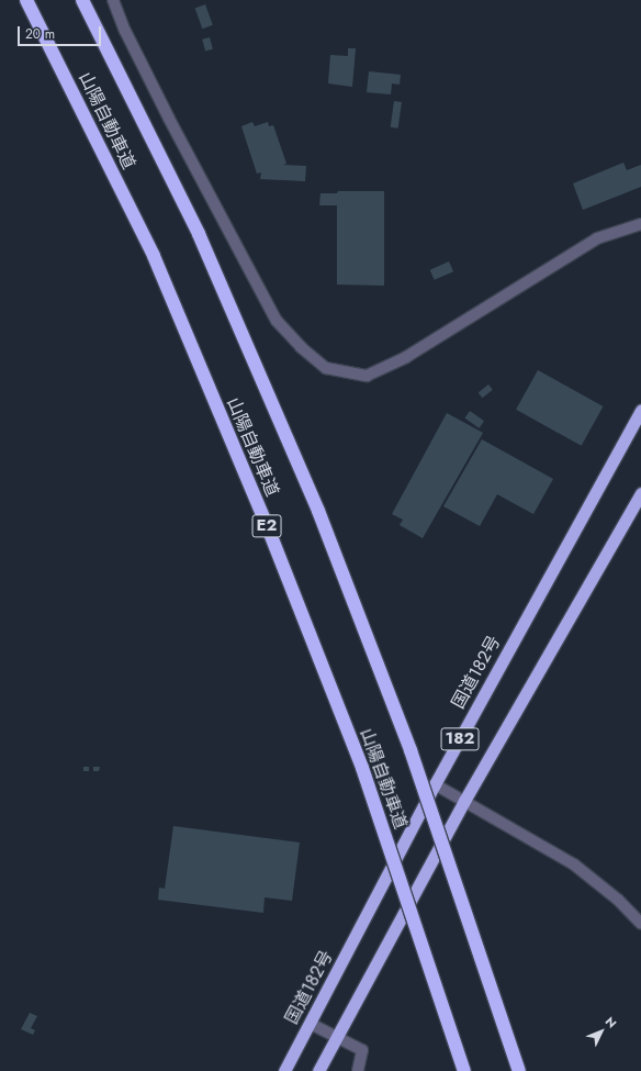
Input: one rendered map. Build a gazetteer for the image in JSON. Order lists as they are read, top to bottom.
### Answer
{
  "streets": {
    "highway": [
      "山陽自動車道",
      "E2",
      "国道182号",
      "182"
    ]
  },
  "scale_bar": "20 m",
  "north": "top right"
}
